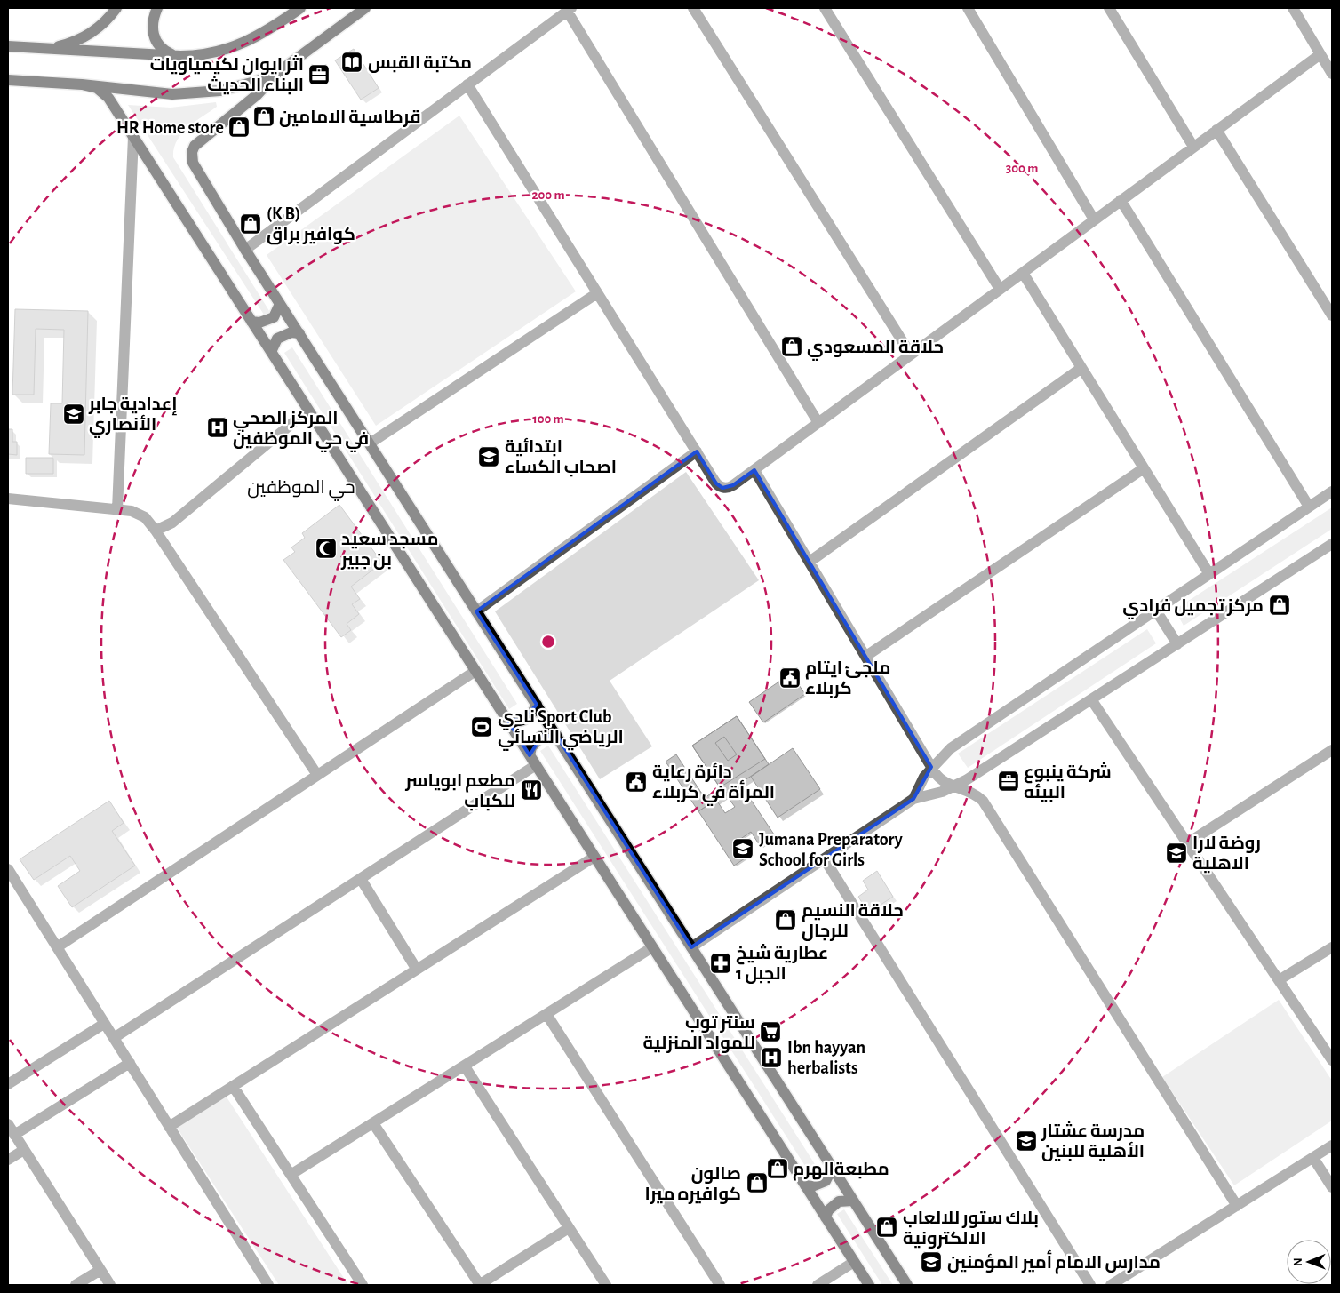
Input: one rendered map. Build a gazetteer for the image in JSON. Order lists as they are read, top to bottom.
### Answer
{
  "districts": ["حي الموظفين"],
  "places": {
    "library": ["مكتبة القبس"],
    "office": ["اثر ايوان لكيمياويات البناء الحديث", "شركة ينبوع البيئه"],
    "shop": [
      "قرطاسية الامامين",
      "HR Home store",
      "(K B) كوافير براق",
      "حلاقة المسعودي",
      "مركز تجميل فرادي",
      "حلاقة النسيم للرجال",
      "مطبعةالهرم",
      "صالون كوافيره ميرا",
      "بلاك ستور للالعاب الالكترونية"
    ],
    "school or university": [
      "إعدادية جابر الأنصاري",
      "ابتدائية اصحاب الكساء",
      "Jumana Preparatory School for Girls",
      "روضة لارا الاهلية",
      "مدرسة عشتار الأهلية للبنين",
      "مدارس الامام أمير المؤمنين"
    ],
    "hospital": ["المركز الصحي في حي الموظفين", "Ibn hayyan herbalists"],
    "mosque": ["مسجد سعيد بن جبير"],
    "public building": ["ملجئ ايتام كربلاء", "دائرة رعاية المرأة في كربلاء"],
    "sports": ["نادي Sport Club الرياضي النسائي"],
    "restaurant": ["مطعم ابوياسر للكباب"],
    "pharmacy": ["عطارية شيخ الجبل 1"],
    "supermarket": ["سنتر توب للمواد المنزلية"]
  },
  "north": "left",
  "rings": ["300 m", "200 m", "100 m"]
}
